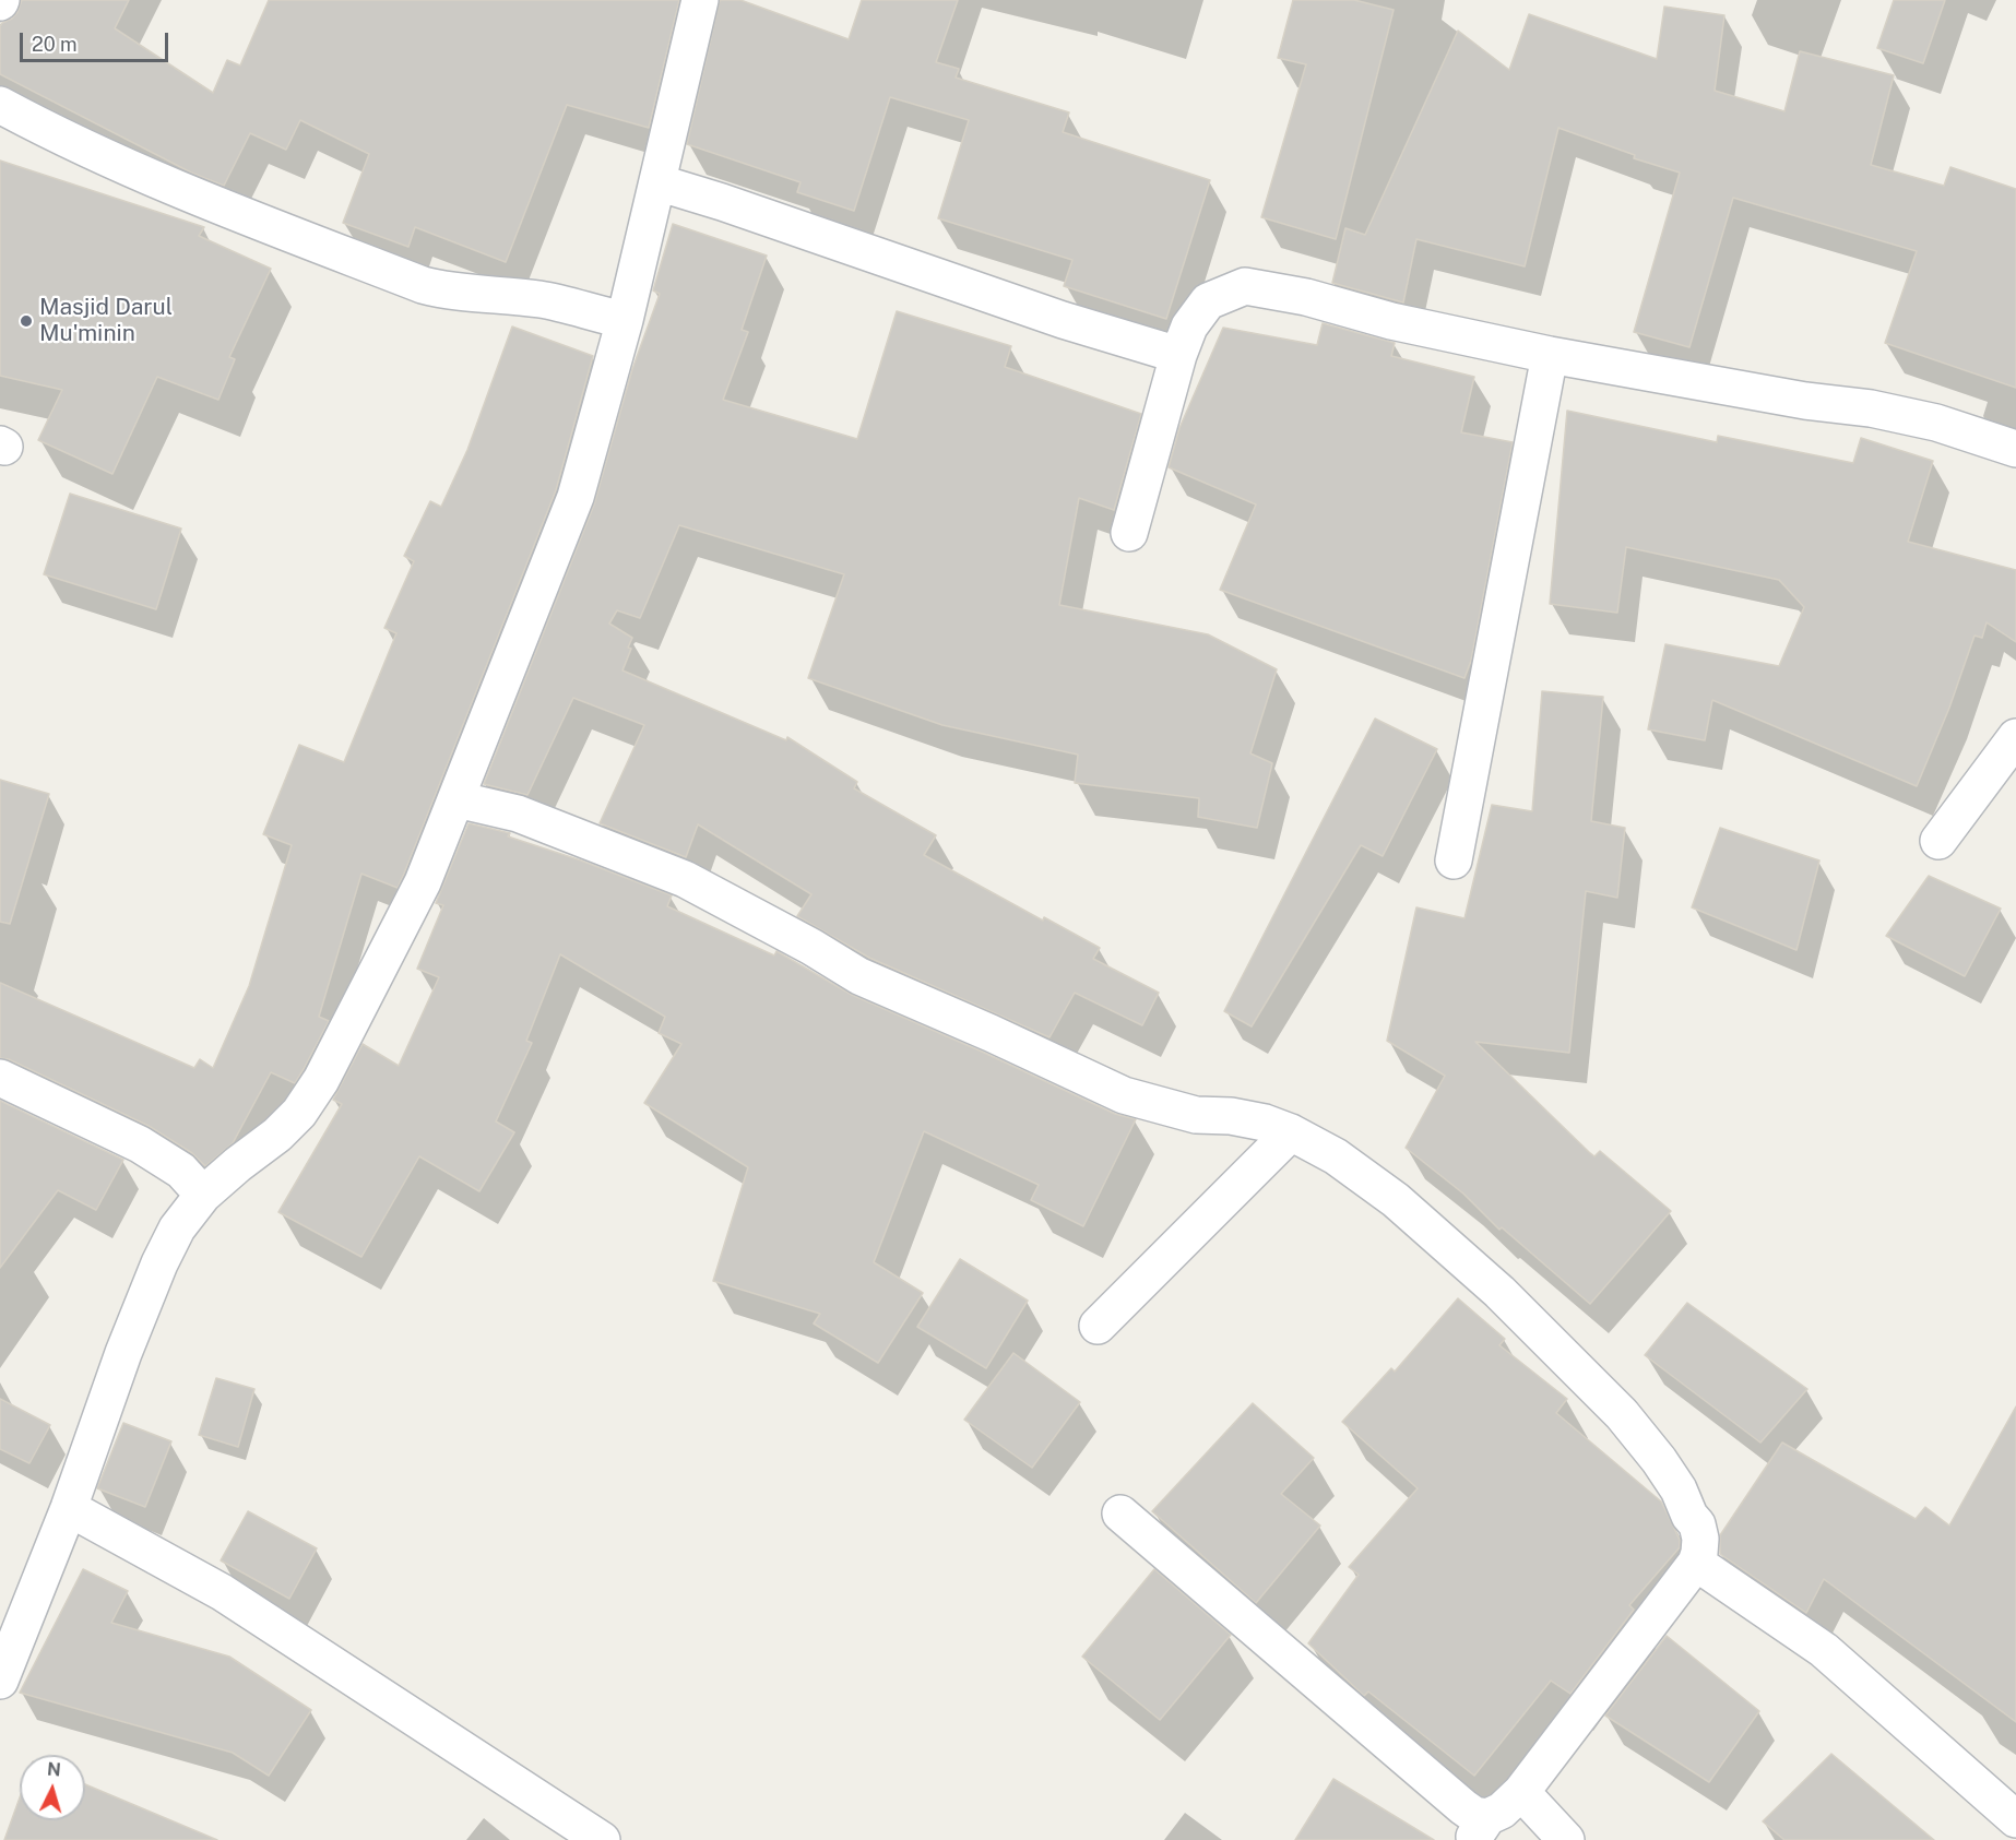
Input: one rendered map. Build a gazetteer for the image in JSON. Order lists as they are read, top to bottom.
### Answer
{
  "places": ["Masjid Darul Mu'minin"],
  "scale_bar": "20 m",
  "north": "top"
}
